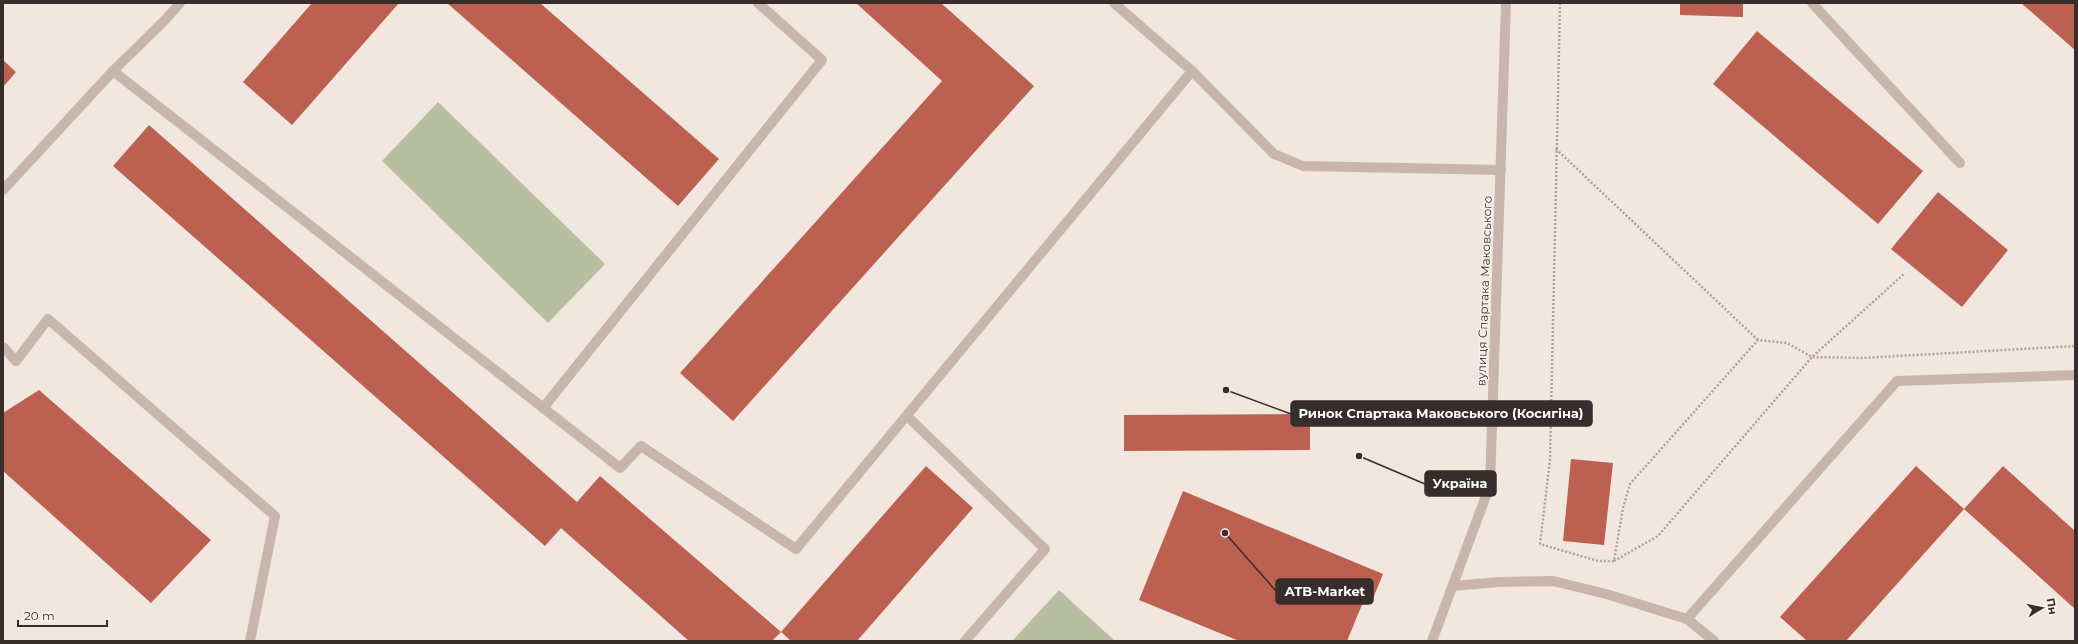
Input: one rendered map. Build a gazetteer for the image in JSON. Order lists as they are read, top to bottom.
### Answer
{
  "streets": {
    "street": ["вулиця Спартака Маковського"]
  },
  "places": ["Ринок Спартака Маковського (Косигіна)", "Україна", "ATB-Market"],
  "scale_bar": "20 m",
  "north": "right"
}
